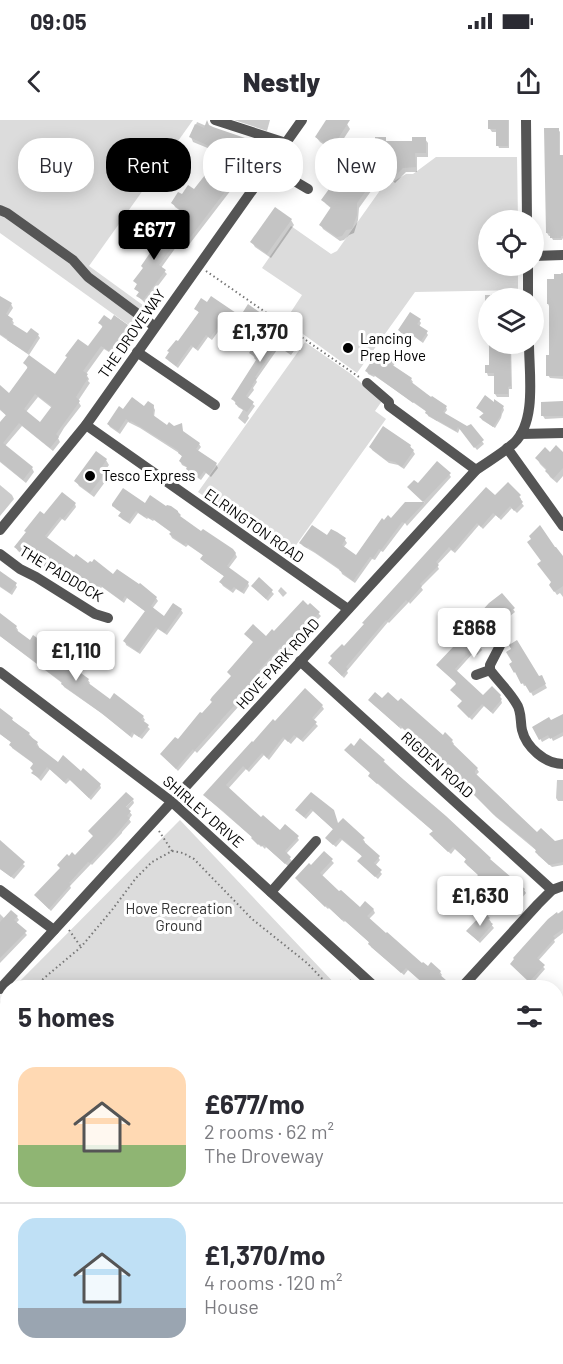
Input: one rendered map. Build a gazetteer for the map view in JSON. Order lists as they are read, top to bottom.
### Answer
{
  "streets": {
    "street": [
      "THE DROVEWAY",
      "ELRINGTON ROAD",
      "THE PADDOCK",
      "HOVE PARK ROAD",
      "RIGDEN ROAD",
      "SHIRLEY DRIVE"
    ]
  },
  "crossings": [
    ["THE DROVEWAY", "ELRINGTON ROAD"],
    ["ELRINGTON ROAD", "HOVE PARK ROAD"],
    ["HOVE PARK ROAD", "RIGDEN ROAD"],
    ["HOVE PARK ROAD", "SHIRLEY DRIVE"]
  ],
  "parks": ["Hove Recreation Ground"],
  "places": ["Lancing Prep Hove", "Tesco Express"],
  "page": {
    "status": "09:05",
    "header": "Nestly",
    "chip": [
      "Buy",
      "Rent",
      "Filters",
      "New"
    ],
    "price": [
      "£677",
      "£1,370",
      "£868",
      "£1,110",
      "£1,630"
    ],
    "heading": "5 homes",
    "list": [
      {
        "name": "£677/mo",
        "note": "2 rooms · 62 m² · The Droveway"
      },
      {
        "name": "£1,370/mo",
        "note": "4 rooms · 120 m² · House"
      }
    ]
  }
}
